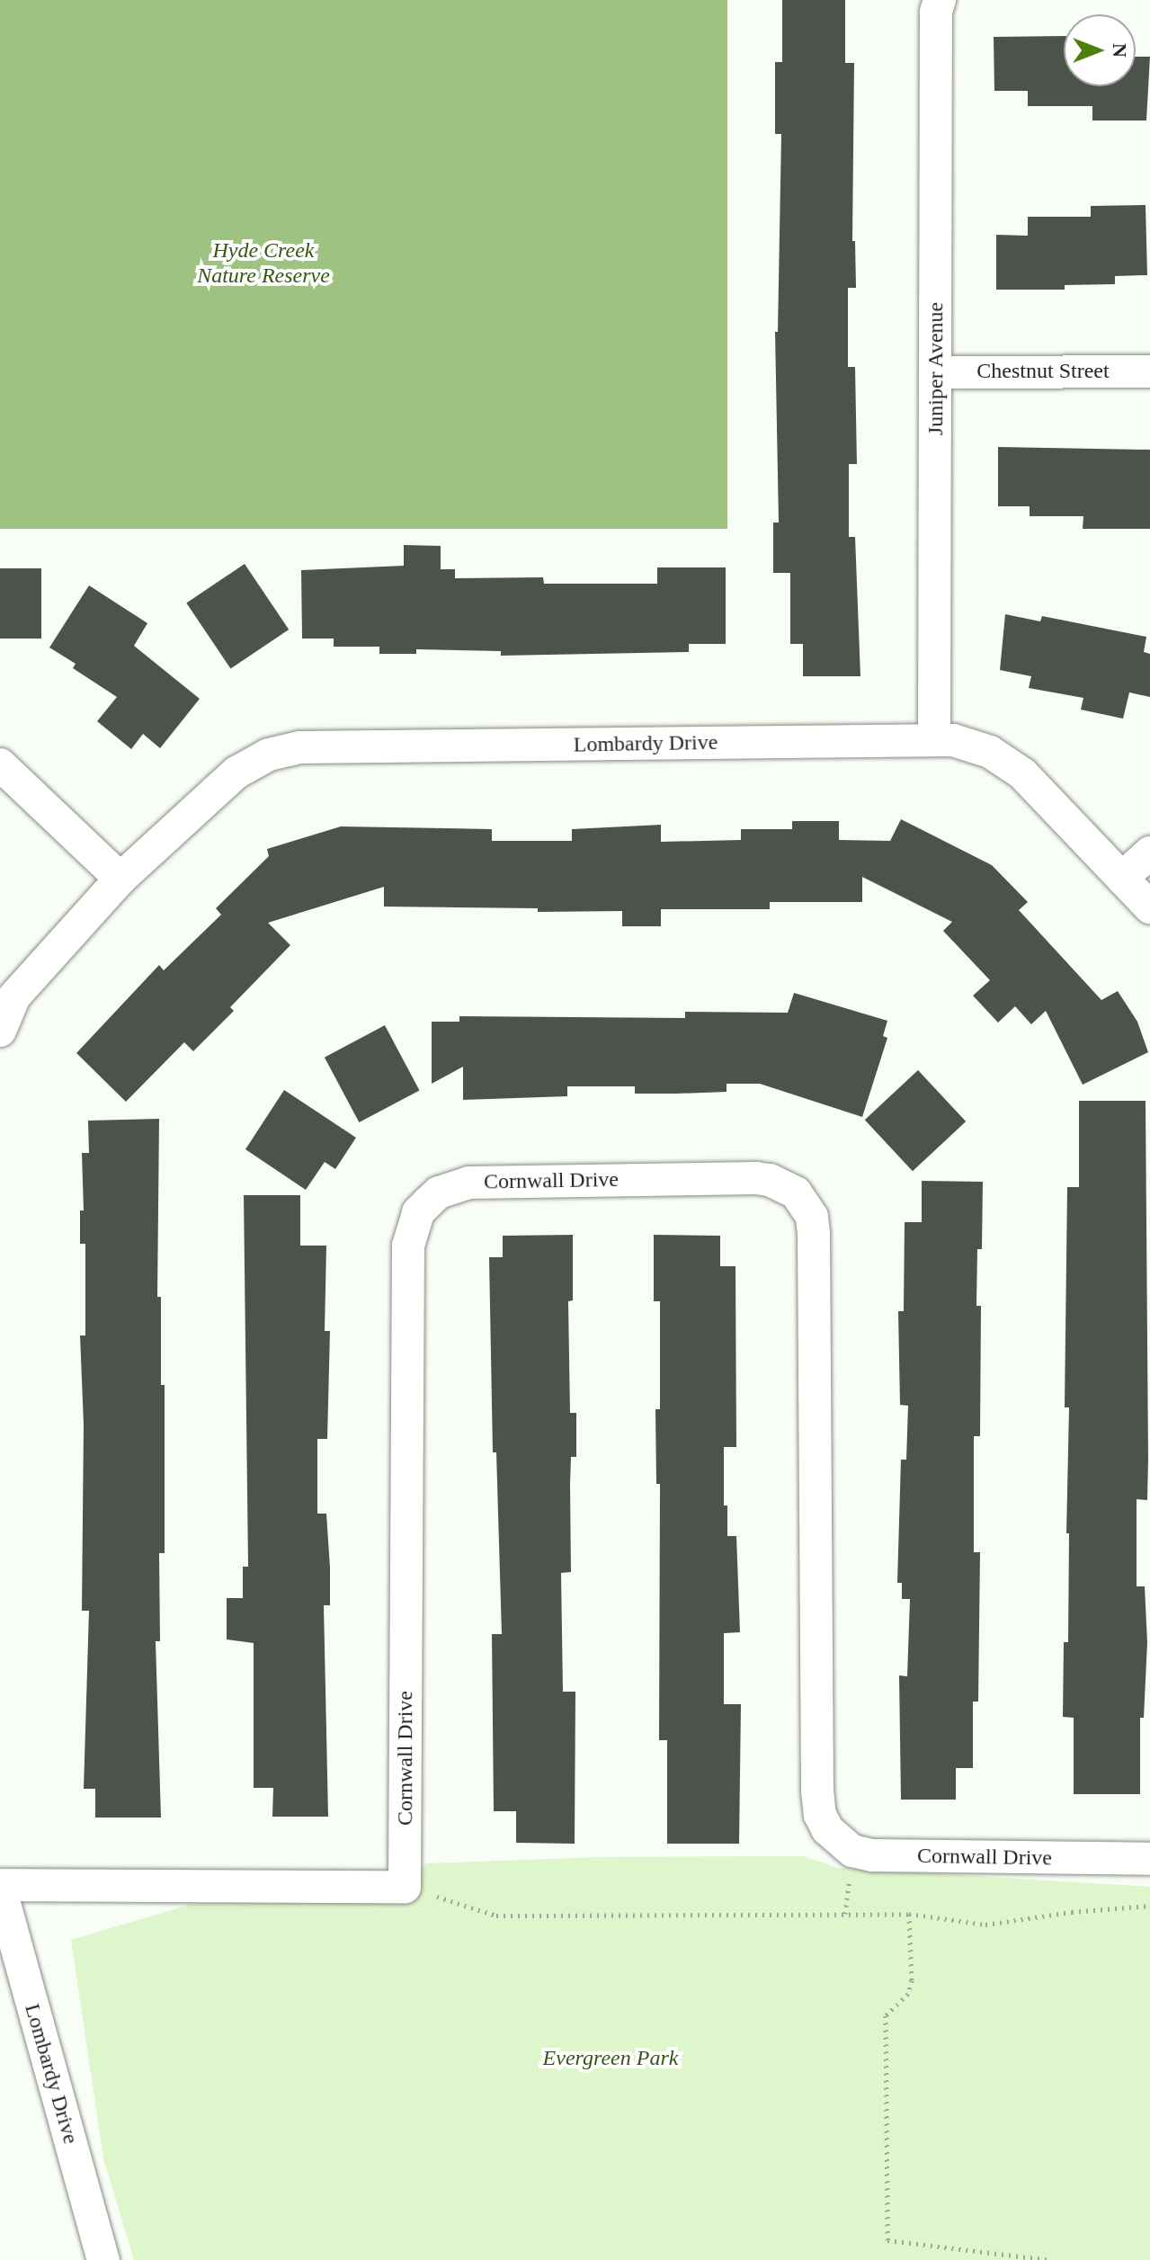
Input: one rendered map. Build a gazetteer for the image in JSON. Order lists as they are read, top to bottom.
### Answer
{
  "streets": {
    "street": [
      "Juniper Avenue",
      "Chestnut Street",
      "Lombardy Drive",
      "Cornwall Drive"
    ]
  },
  "crossings": [
    ["Juniper Avenue", "Chestnut Street"],
    ["Juniper Avenue", "Lombardy Drive"]
  ],
  "parks": ["Hyde Creek Nature Reserve", "Evergreen Park"],
  "north": "right"
}
